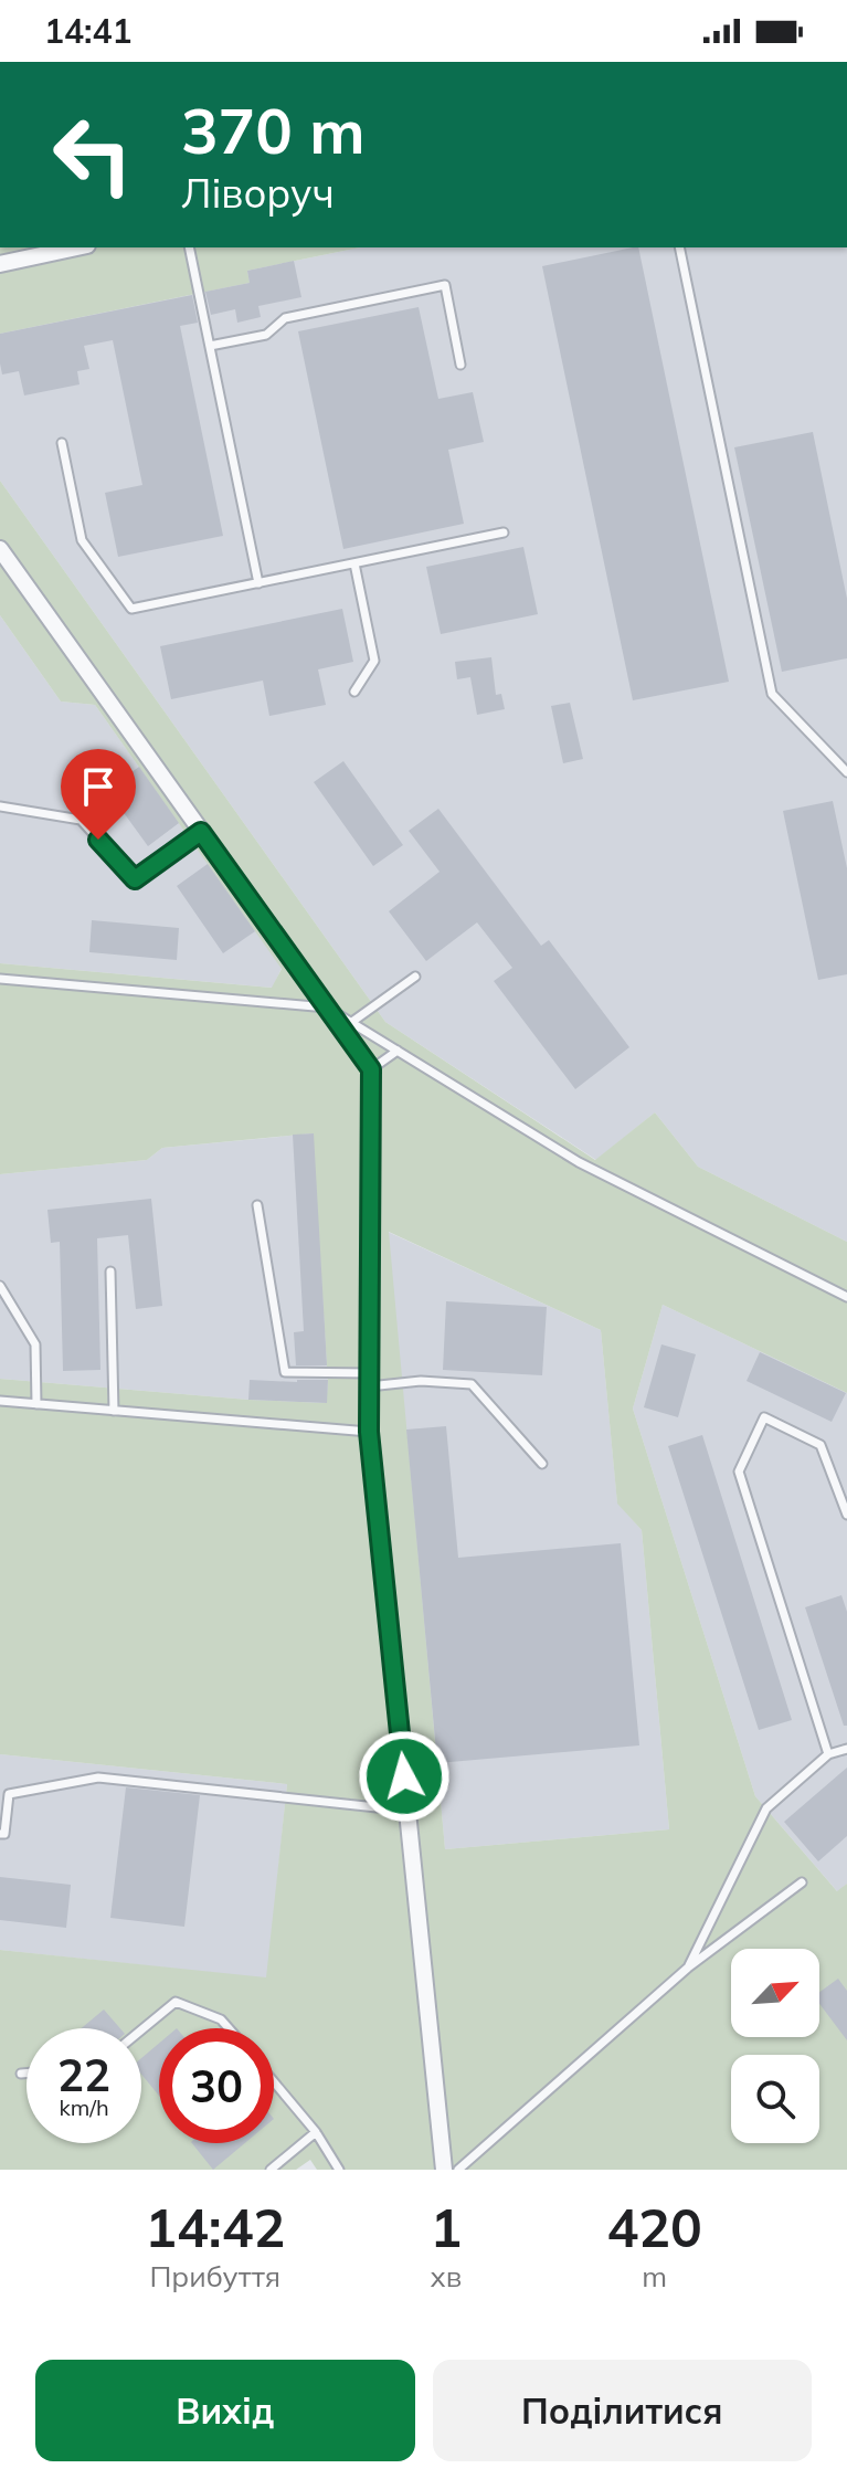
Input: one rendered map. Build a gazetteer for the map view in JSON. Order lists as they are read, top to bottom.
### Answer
{
  "north": "top right",
  "page": {
    "status": "14:41",
    "turn": ["370 m", "Ліворуч"],
    "speed": "22 km/h",
    "limit": "30",
    "eta": [
      "14:42",
      "Прибуття",
      "1",
      "хв",
      "420",
      "m"
    ],
    "buttons": ["Вихід", "Поділитися"]
  }
}
